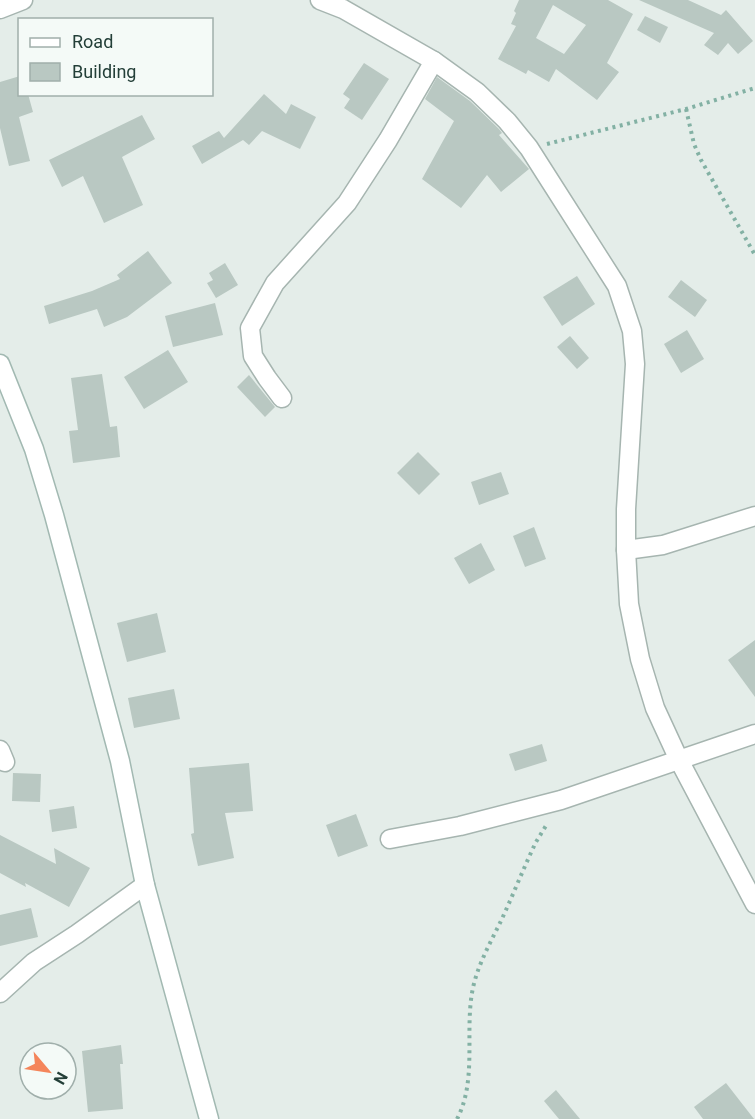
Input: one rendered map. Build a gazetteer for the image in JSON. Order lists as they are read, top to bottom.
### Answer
{
  "legend": ["Road", "Building"],
  "north": "bottom right"
}
